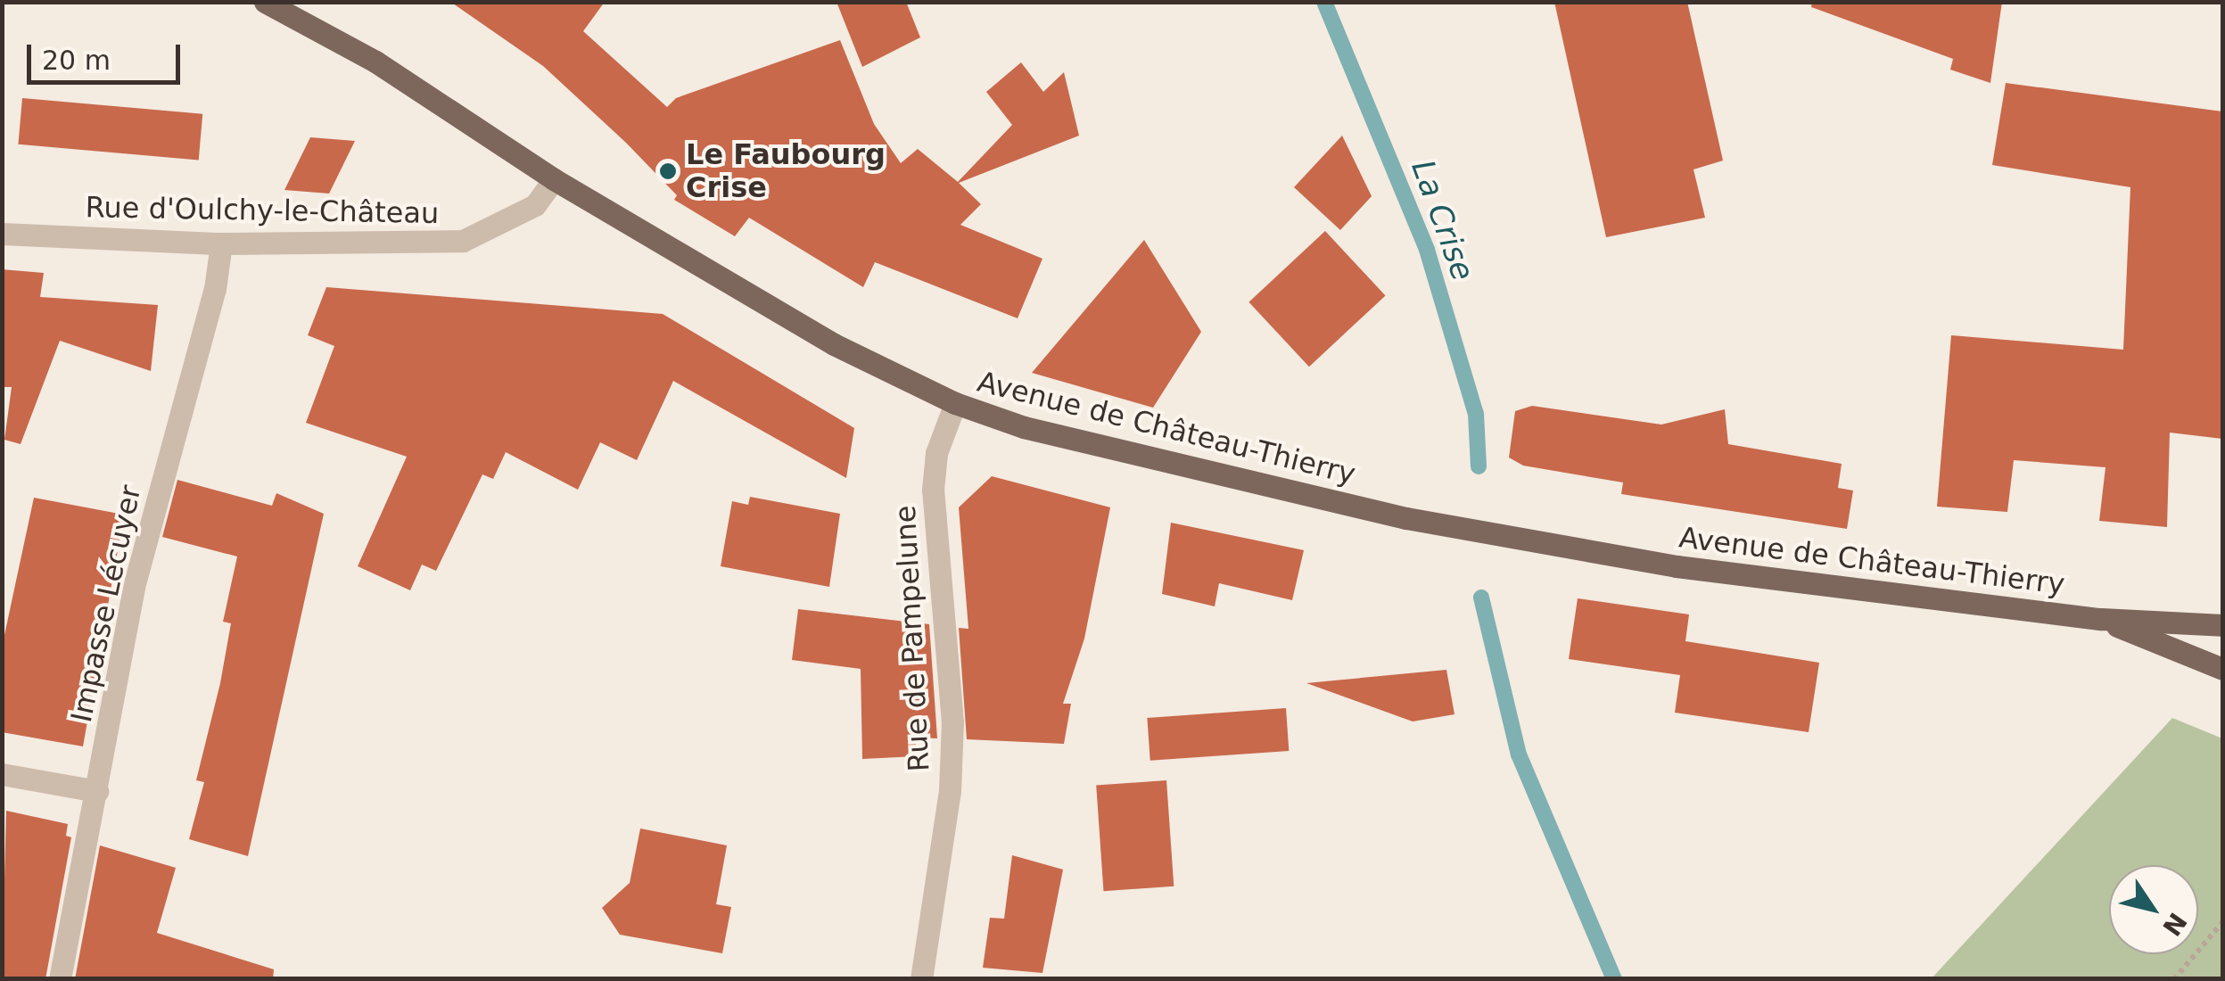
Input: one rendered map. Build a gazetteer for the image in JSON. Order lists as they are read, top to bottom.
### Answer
{
  "streets": {
    "main road": ["Avenue de Château-Thierry"],
    "street": ["Rue d'Oulchy-le-Château", "Impasse Lécuyer", "Rue de Pampelune"]
  },
  "crossings": [
    ["Rue d'Oulchy-le-Château", "Avenue de Château-Thierry"],
    ["Rue d'Oulchy-le-Château", "Impasse Lécuyer"],
    ["Avenue de Château-Thierry", "Rue de Pampelune"]
  ],
  "water": ["La Crise"],
  "places": ["Le Faubourg Crise"],
  "scale_bar": "20 m",
  "north": "bottom right"
}
